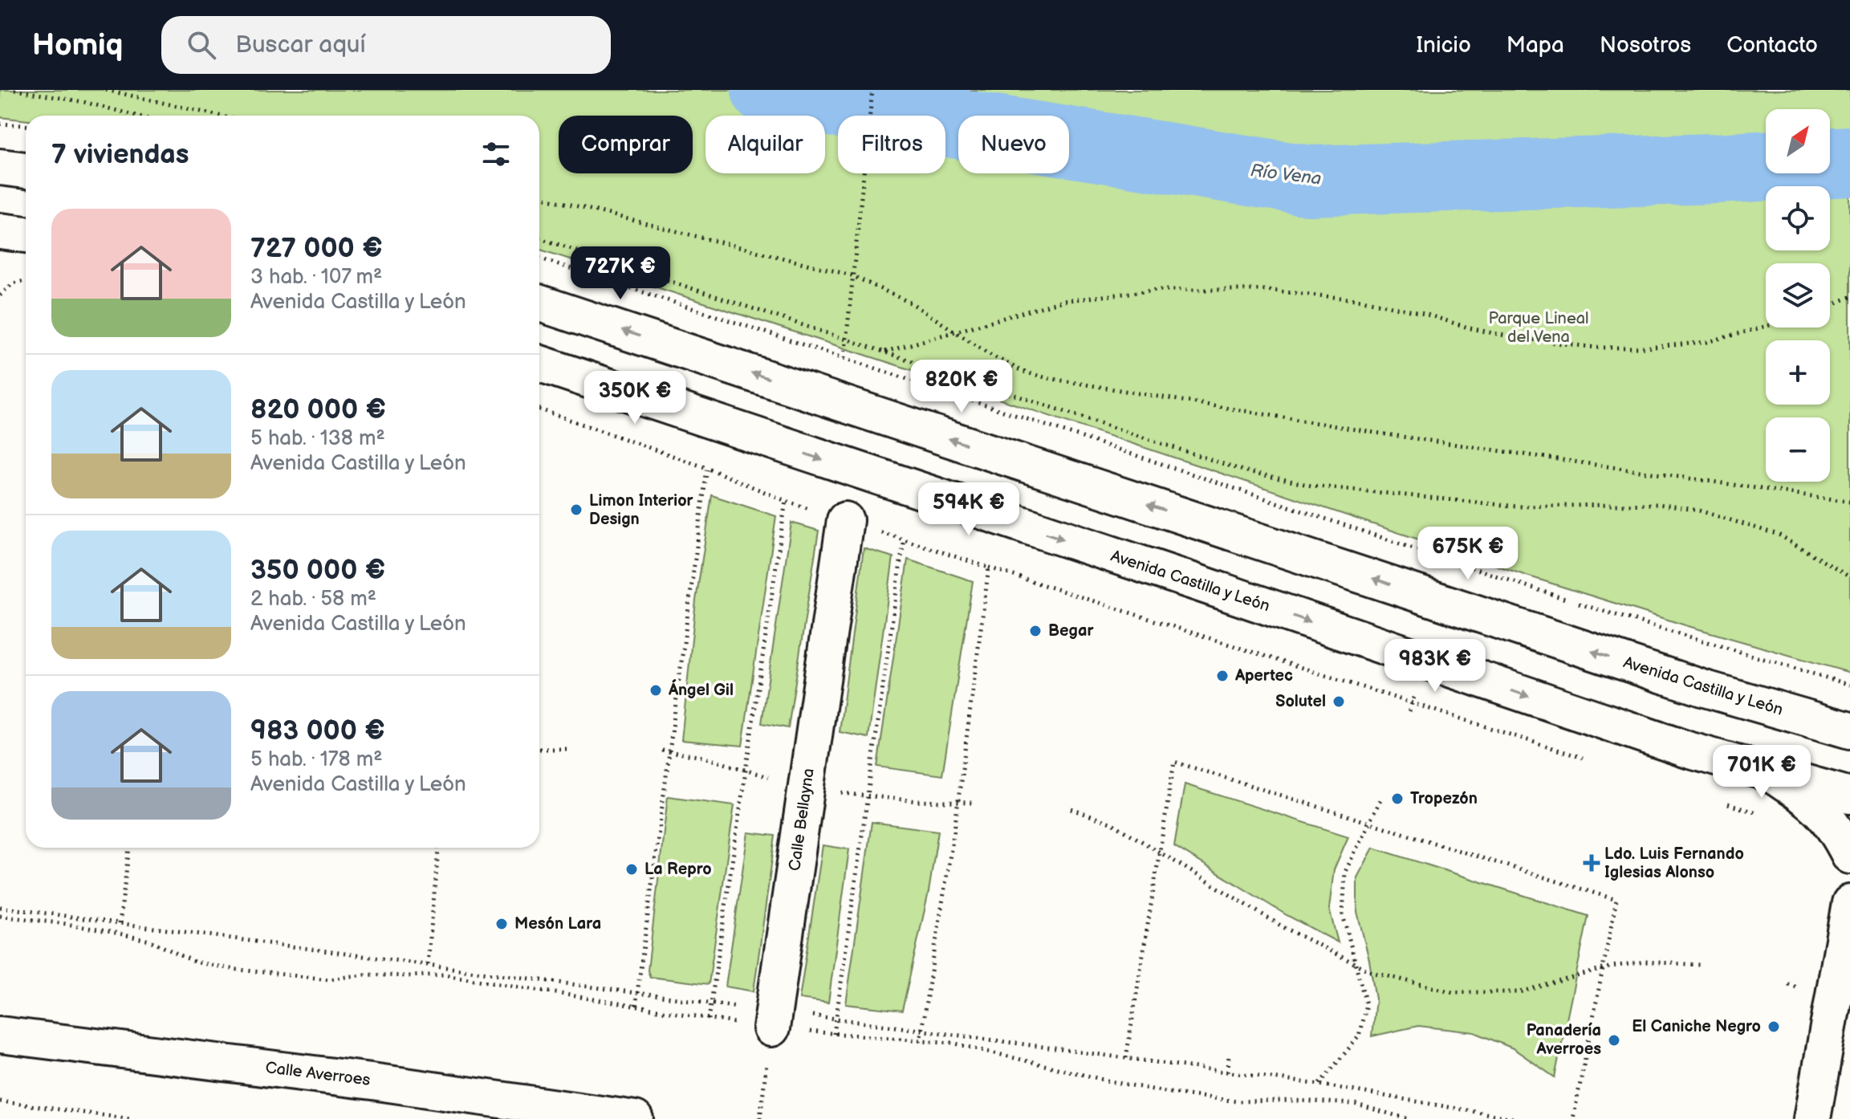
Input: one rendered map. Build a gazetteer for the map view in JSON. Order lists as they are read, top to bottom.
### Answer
{
  "streets": {
    "main road": ["Avenida Castilla y León", "Calle Bellayna", "Calle Averroes"]
  },
  "water": ["Río Vena"],
  "parks": ["Parque Lineal del Vena"],
  "places": {
    "other": [
      "Limon Interior Design",
      "Begar",
      "Apertec",
      "Ángel Gil",
      "Solutel",
      "Tropezón",
      "La Repro",
      "Mesón Lara",
      "El Caniche Negro",
      "Panadería Averroes"
    ],
    "health": ["Ldo. Luis Fernando Iglesias Alonso"]
  },
  "north": "top right",
  "page": {
    "header": "Homiq",
    "search": "Buscar aquí",
    "nav": [
      "Inicio",
      "Mapa",
      "Nosotros",
      "Contacto"
    ],
    "map_buttons": ["+", "−"],
    "chip": [
      "Comprar",
      "Alquilar",
      "Filtros",
      "Nuevo"
    ],
    "heading": "7 viviendas",
    "list": [
      {
        "name": "727 000 €",
        "note": "3 hab. · 107 m² · Avenida Castilla y León"
      },
      {
        "name": "820 000 €",
        "note": "5 hab. · 138 m² · Avenida Castilla y León"
      },
      {
        "name": "350 000 €",
        "note": "2 hab. · 58 m² · Avenida Castilla y León"
      },
      {
        "name": "983 000 €",
        "note": "5 hab. · 178 m² · Avenida Castilla y León"
      }
    ],
    "price": [
      "727K €",
      "820K €",
      "350K €",
      "594K €",
      "675K €",
      "983K €",
      "701K €"
    ]
  }
}
